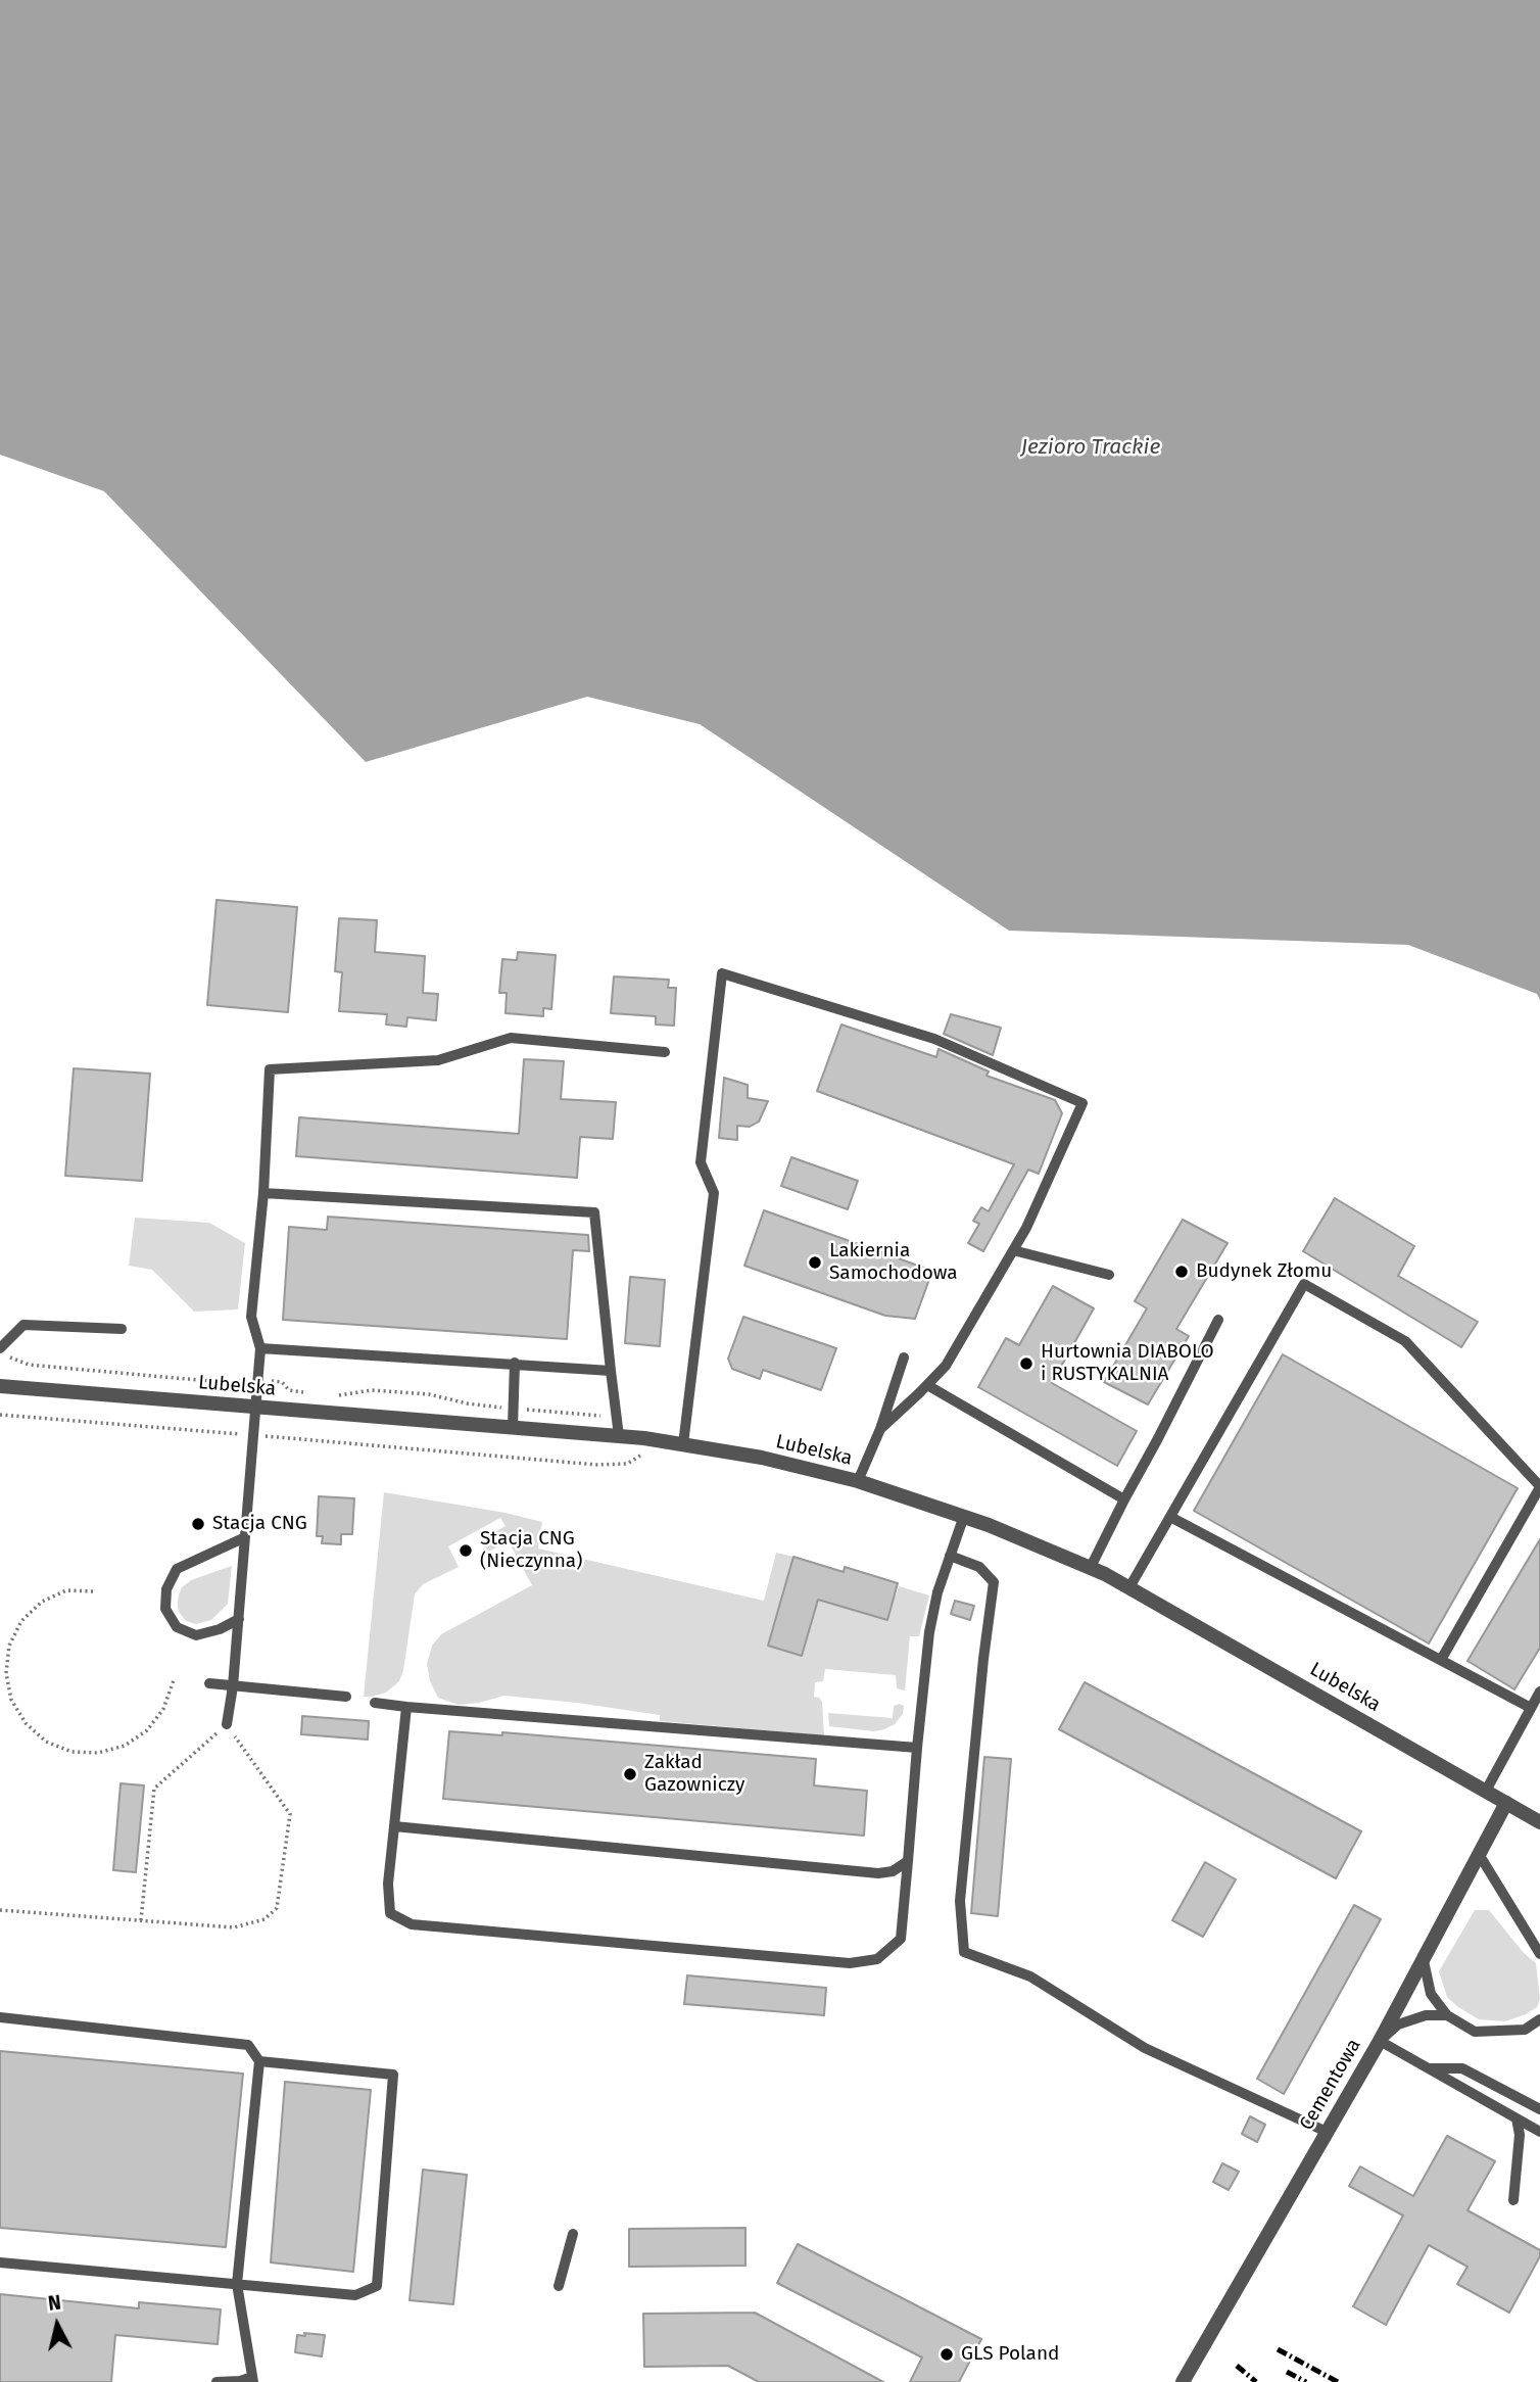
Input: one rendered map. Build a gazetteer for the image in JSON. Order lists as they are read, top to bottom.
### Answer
{
  "streets": {
    "street": ["Lubelska", "Cementowa"]
  },
  "crossings": [
    ["Lubelska", "Cementowa"]
  ],
  "water": ["Jezioro Trackie"],
  "places": [
    "Lakiernia Samochodowa",
    "Budynek Złomu",
    "Hurtownia DIABOLO i RUSTYKALNIA",
    "Stacja CNG",
    "Stacja CNG (Nieczynna)",
    "Zakład Gazowniczy",
    "GLS Poland"
  ],
  "north": "top"
}
